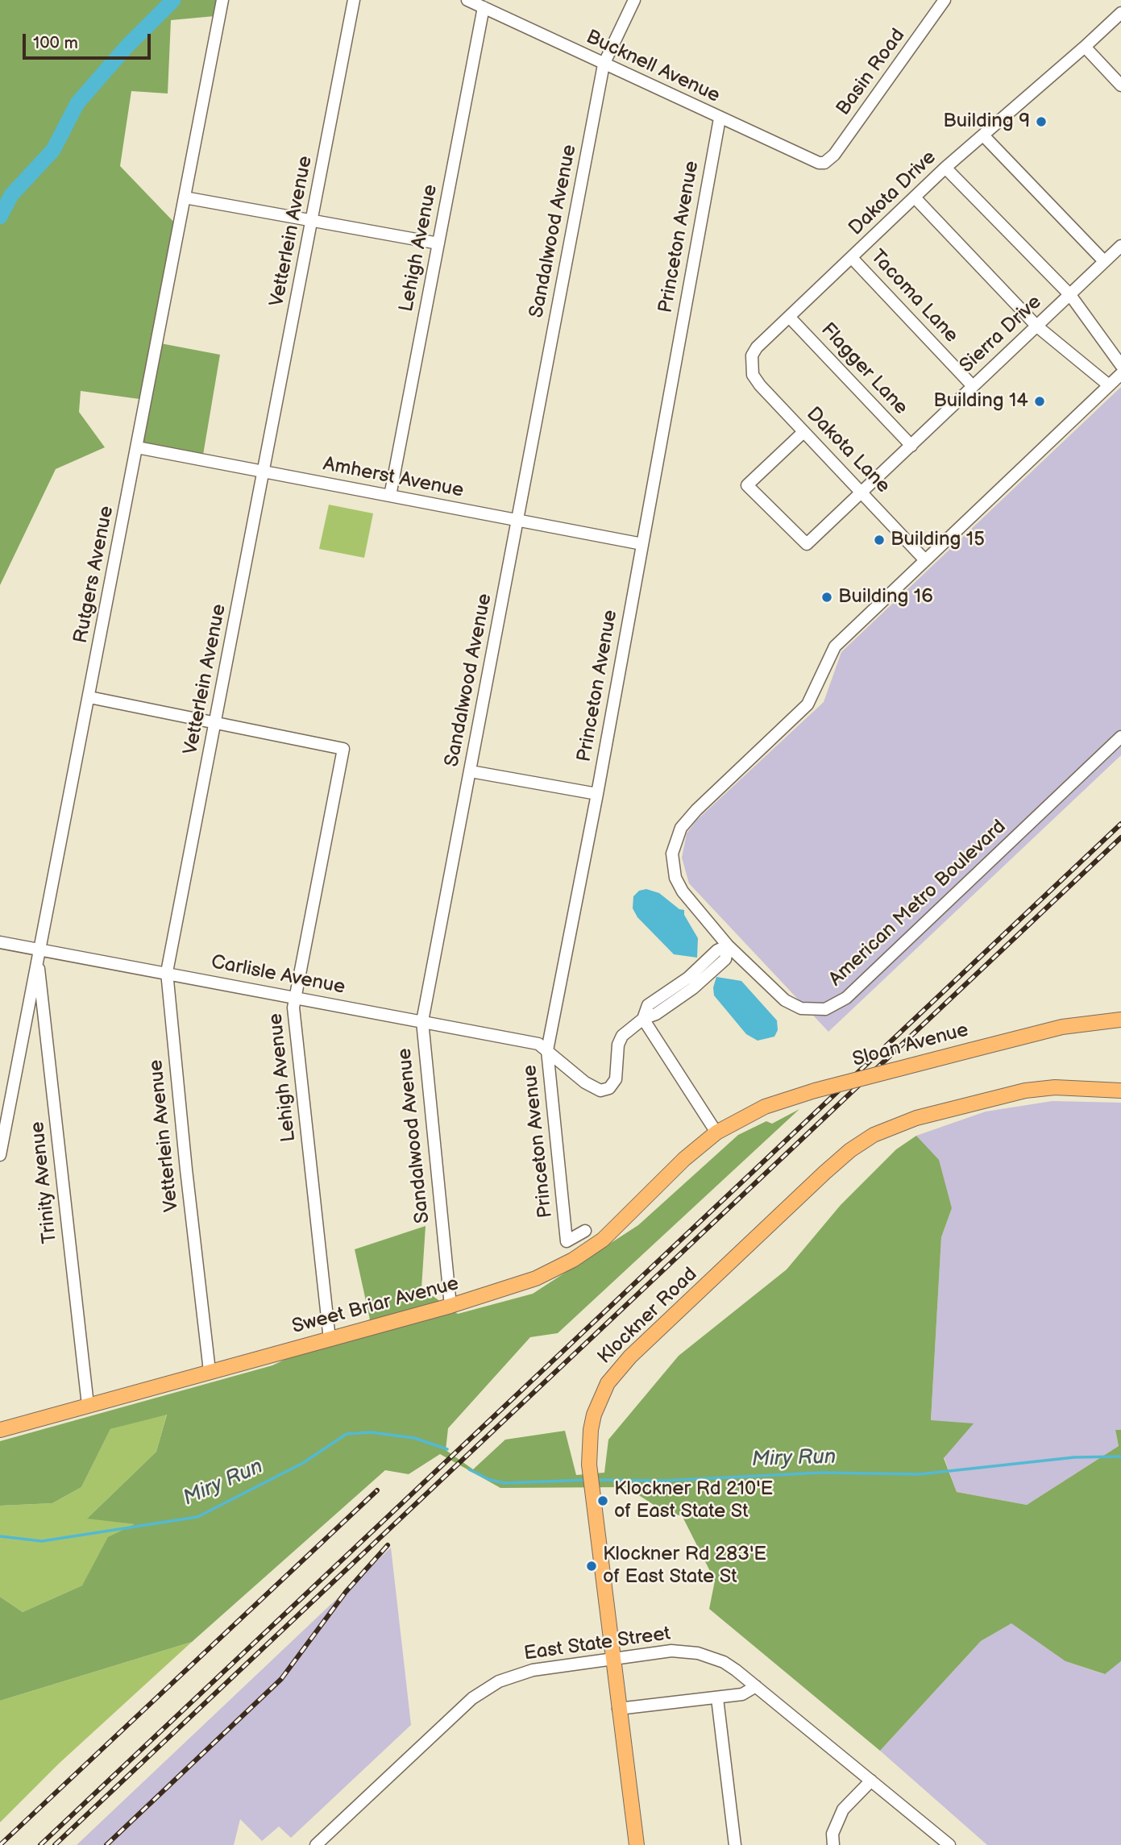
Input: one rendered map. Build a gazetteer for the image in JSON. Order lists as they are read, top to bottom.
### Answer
{
  "streets": {
    "main road": ["Sloan Avenue", "Sweet Briar Avenue", "Klockner Road"],
    "street": [
      "Bucknell Avenue",
      "Basin Road",
      "Dakota Drive",
      "Vetterlein Avenue",
      "Sandalwood Avenue",
      "Princeton Avenue",
      "Lehigh Avenue",
      "Tacoma Lane",
      "Sierra Drive",
      "Flagger Lane",
      "Dakota Lane",
      "Amherst Avenue",
      "Rutgers Avenue",
      "American Metro Boulevard",
      "Carlisle Avenue",
      "Trinity Avenue",
      "East State Street"
    ]
  },
  "crossings": [
    ["Bucknell Avenue", "Basin Road"],
    ["Bucknell Avenue", "Sandalwood Avenue"],
    ["Bucknell Avenue", "Princeton Avenue"],
    ["Bucknell Avenue", "Lehigh Avenue"],
    ["Dakota Drive", "Tacoma Lane"],
    ["Dakota Drive", "Flagger Lane"],
    ["Dakota Drive", "Dakota Lane"],
    ["Vetterlein Avenue", "Lehigh Avenue"],
    ["Vetterlein Avenue", "Amherst Avenue"],
    ["Vetterlein Avenue", "Carlisle Avenue"],
    ["Vetterlein Avenue", "Sweet Briar Avenue"],
    ["Sandalwood Avenue", "Amherst Avenue"],
    ["Sandalwood Avenue", "Carlisle Avenue"],
    ["Sandalwood Avenue", "Sweet Briar Avenue"],
    ["Princeton Avenue", "Amherst Avenue"],
    ["Princeton Avenue", "Carlisle Avenue"],
    ["Lehigh Avenue", "Amherst Avenue"],
    ["Lehigh Avenue", "Carlisle Avenue"],
    ["Lehigh Avenue", "Sweet Briar Avenue"],
    ["Tacoma Lane", "Sierra Drive"],
    ["Sierra Drive", "Flagger Lane"],
    ["Sierra Drive", "Dakota Lane"],
    ["Dakota Lane", "American Metro Boulevard"],
    ["Amherst Avenue", "Rutgers Avenue"],
    ["Rutgers Avenue", "Carlisle Avenue"],
    ["Rutgers Avenue", "Trinity Avenue"],
    ["Carlisle Avenue", "Trinity Avenue"],
    ["Sloan Avenue", "Sweet Briar Avenue"],
    ["Trinity Avenue", "Sweet Briar Avenue"],
    ["Klockner Road", "East State Street"]
  ],
  "water": ["Miry Run"],
  "places": [
    "Building 9",
    "Building 14",
    "Building 15",
    "Building 16",
    "Klockner Rd 210'E of East State St",
    "Klockner Rd 283'E of East State St"
  ],
  "scale_bar": "100 m"
}
